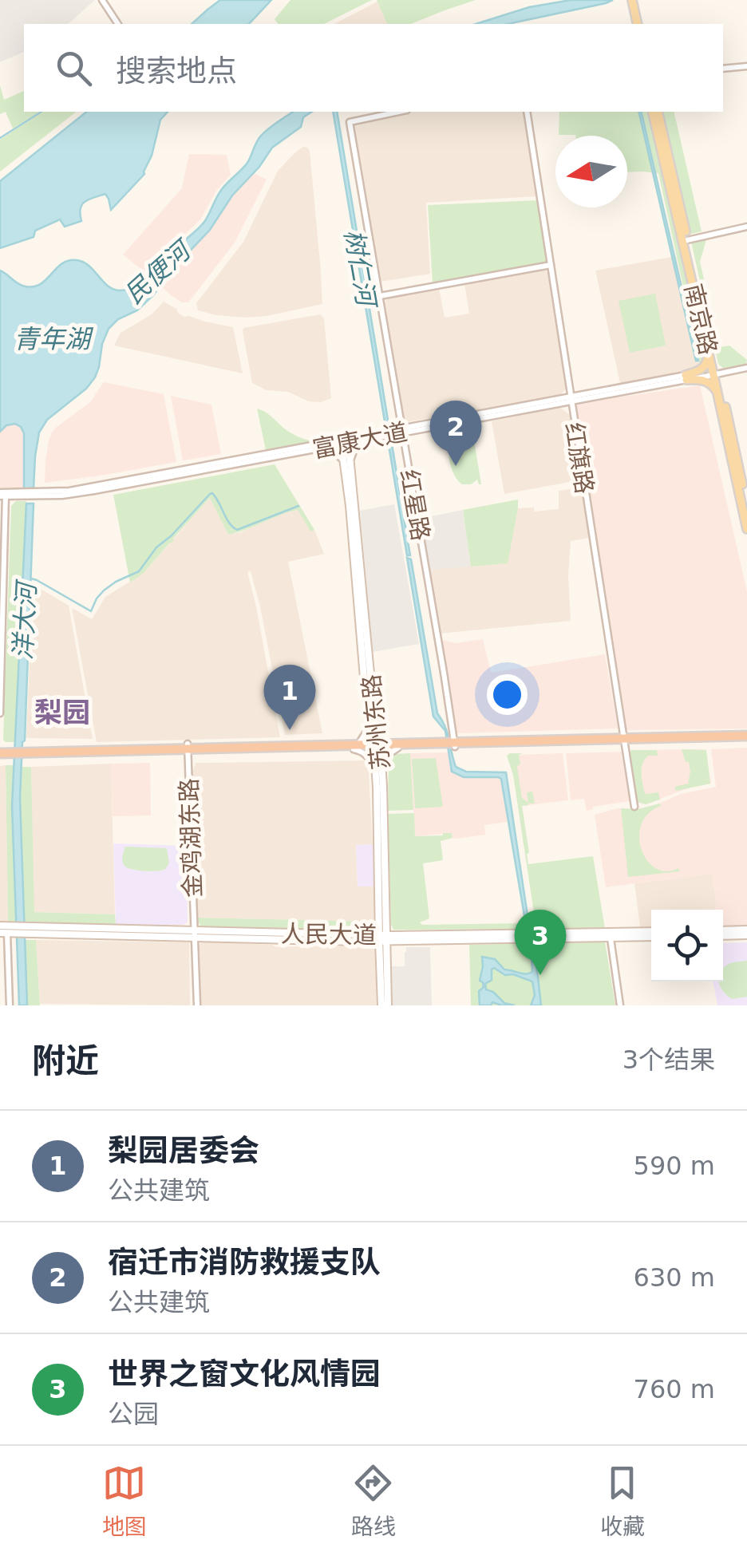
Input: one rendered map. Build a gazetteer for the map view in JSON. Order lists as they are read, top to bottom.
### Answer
{
  "streets": {
    "main road": ["南京路", "苏州东路", "人民大道"],
    "street": [
      "富康大道",
      "红旗路",
      "红星路",
      "金鸡湖东路"
    ]
  },
  "crossings": [
    ["南京路", "富康大道"],
    ["富康大道", "红旗路"],
    ["富康大道", "红星路"],
    ["富康大道", "苏州东路"],
    ["苏州东路", "人民大道"],
    ["金鸡湖东路", "人民大道"]
  ],
  "districts": ["梨园"],
  "water": [
    "树仁河",
    "民便河",
    "青年湖",
    "洋大河"
  ],
  "north": "left",
  "page": {
    "search": "搜索地点",
    "pins": ["2", "1", "3"],
    "heading": ["附近", "3个结果"],
    "list": [
      {
        "mark": "1",
        "name": "梨园居委会",
        "note": "公共建筑",
        "value": "590 m"
      },
      {
        "mark": "2",
        "name": "宿迁市消防救援支队",
        "note": "公共建筑",
        "value": "630 m"
      },
      {
        "mark": "3",
        "name": "世界之窗文化风情园",
        "note": "公园",
        "value": "760 m"
      }
    ],
    "nav": ["地图", "路线", "收藏"]
  }
}
